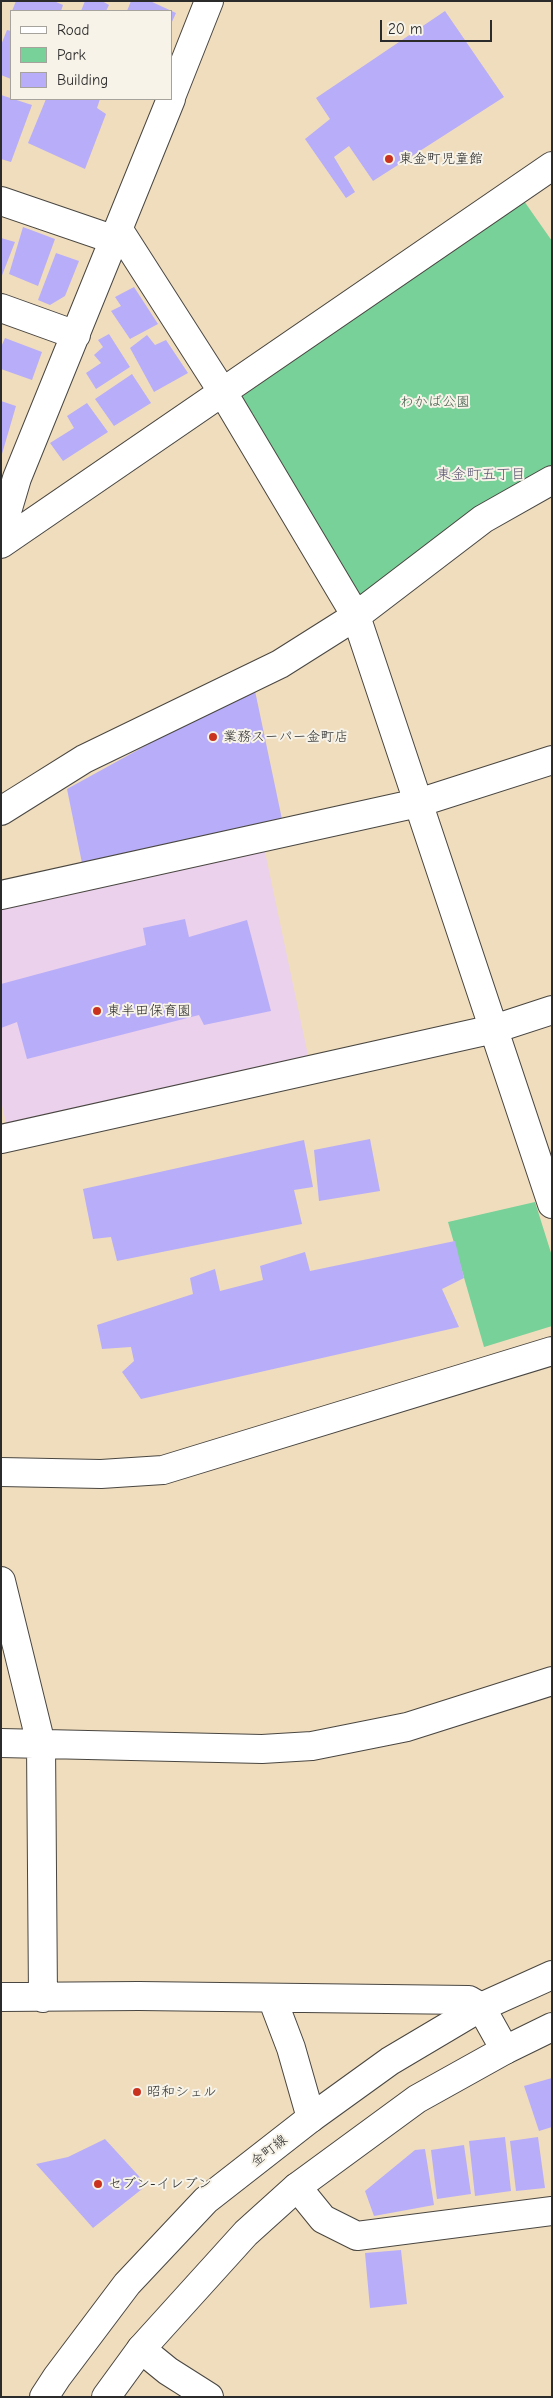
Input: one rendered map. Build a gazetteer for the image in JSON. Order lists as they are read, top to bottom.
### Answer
{
  "streets": {
    "street": ["金町線"]
  },
  "districts": ["東金町五丁目"],
  "parks": ["わかば公園"],
  "places": [
    "東金町児童館",
    "業務スーパー金町店",
    "東半田保育園",
    "昭和シェル",
    "セブン-イレブン"
  ],
  "legend": ["Road", "Park", "Building"],
  "scale_bar": "20 m"
}
